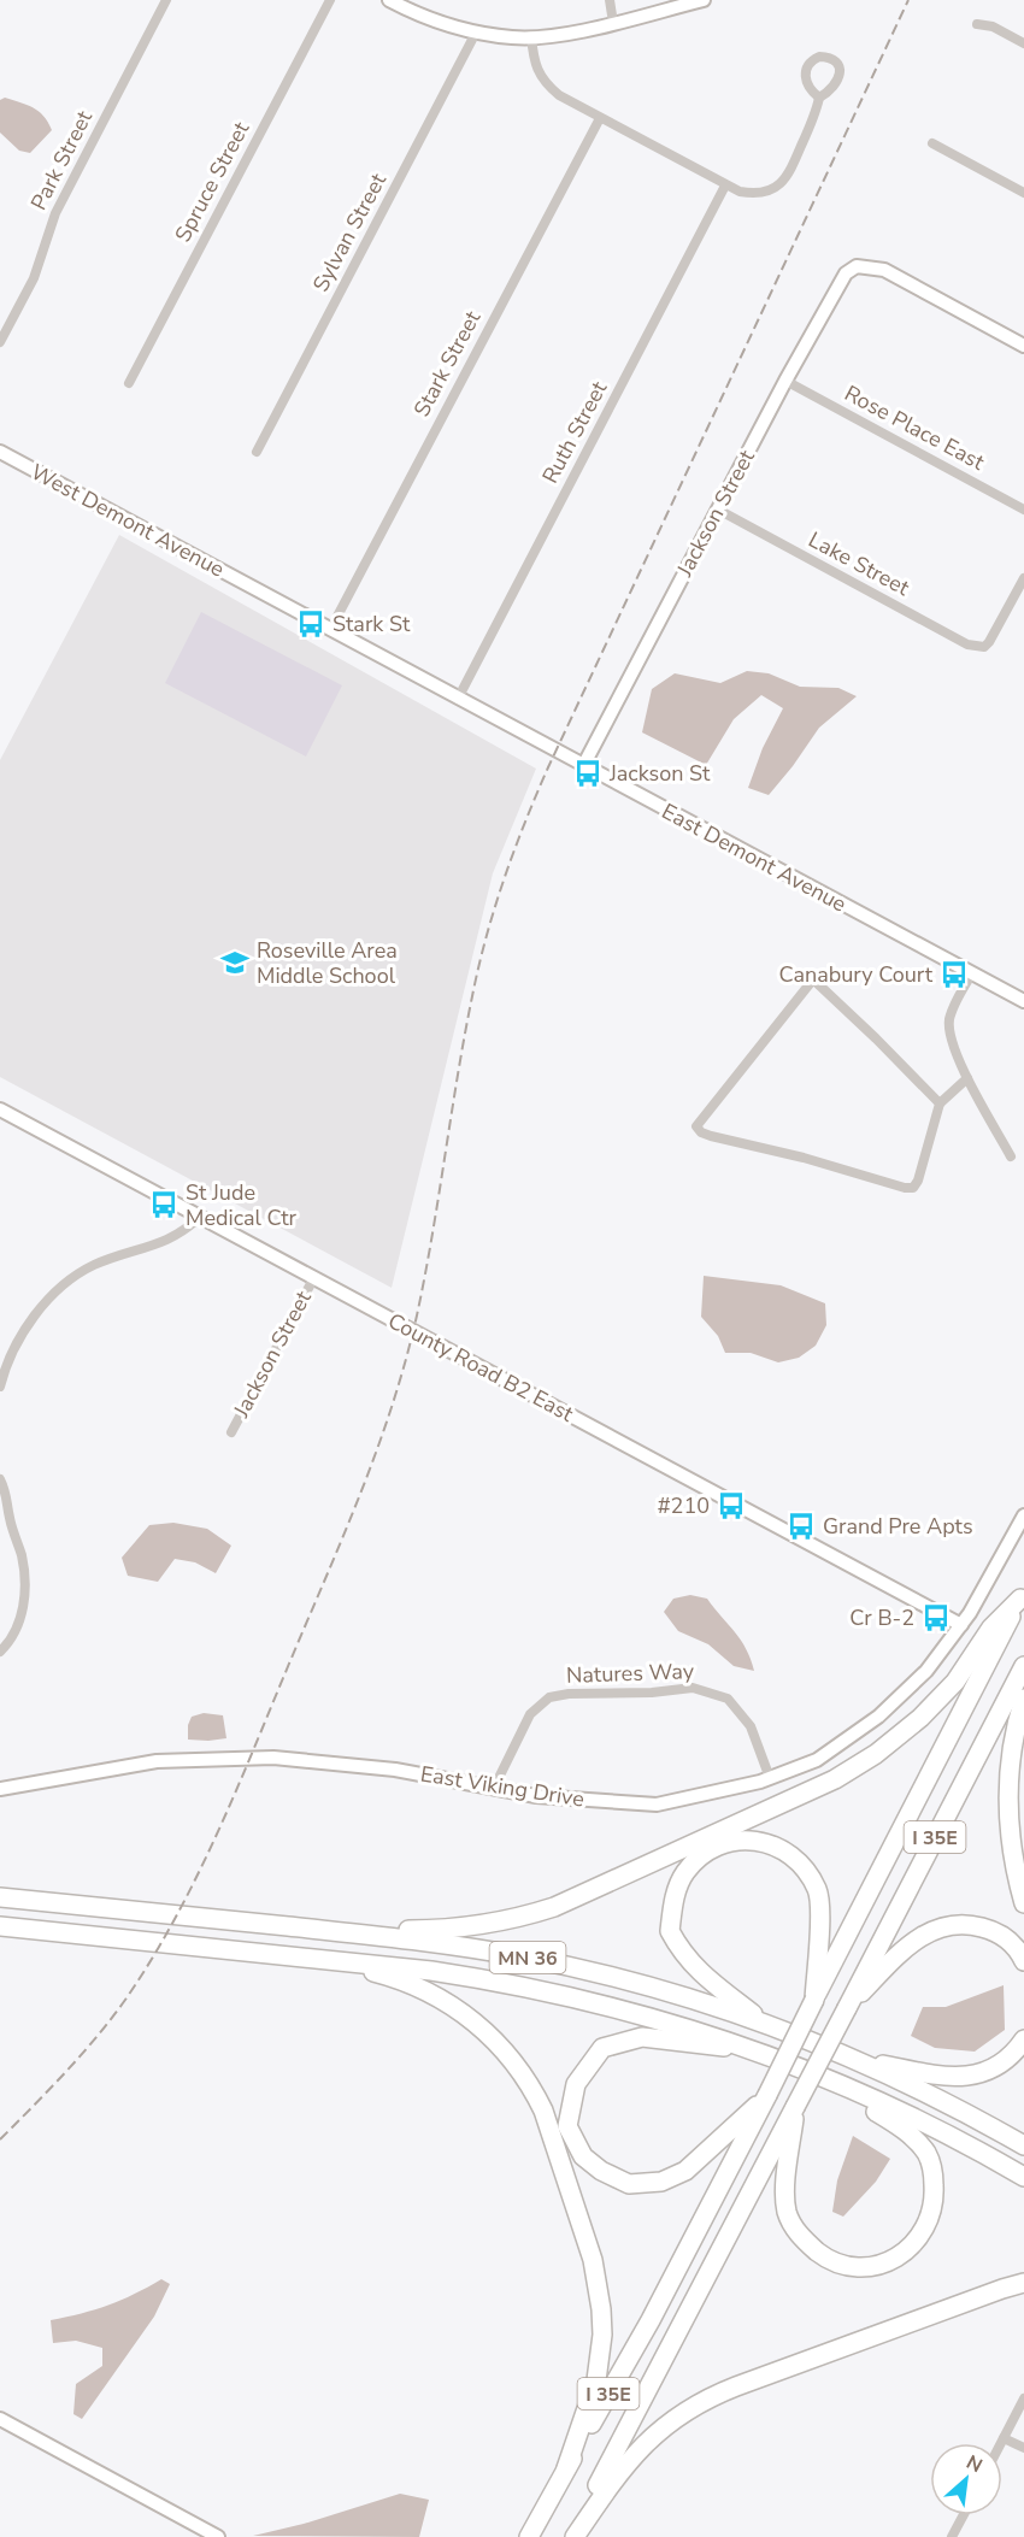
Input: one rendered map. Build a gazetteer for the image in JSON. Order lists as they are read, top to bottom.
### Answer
{
  "streets": {
    "highway": ["I 35E", "MN 36"],
    "street": [
      "Park Street",
      "Spruce Street",
      "Sylvan Street",
      "Stark Street",
      "Rose Place East",
      "Ruth Street",
      "Jackson Street",
      "West Demont Avenue",
      "Lake Street",
      "East Demont Avenue",
      "County Road B2 East",
      "Natures Way",
      "East Viking Drive"
    ]
  },
  "crossings": [
    ["Stark Street", "East Demont Avenue"],
    ["Rose Place East", "Jackson Street"],
    ["Ruth Street", "East Demont Avenue"],
    ["Jackson Street", "Lake Street"],
    ["Jackson Street", "East Demont Avenue"],
    ["Jackson Street", "County Road B2 East"],
    ["West Demont Avenue", "East Demont Avenue"],
    ["County Road B2 East", "East Viking Drive"],
    ["Natures Way", "East Viking Drive"]
  ],
  "places": {
    "bus stop": [
      "Stark St",
      "Jackson St",
      "Canabury Court",
      "St Jude Medical Ctr",
      "#210",
      "Grand Pre Apts",
      "Cr B-2"
    ],
    "school or university": ["Roseville Area Middle School"]
  },
  "north": "top right"
}
